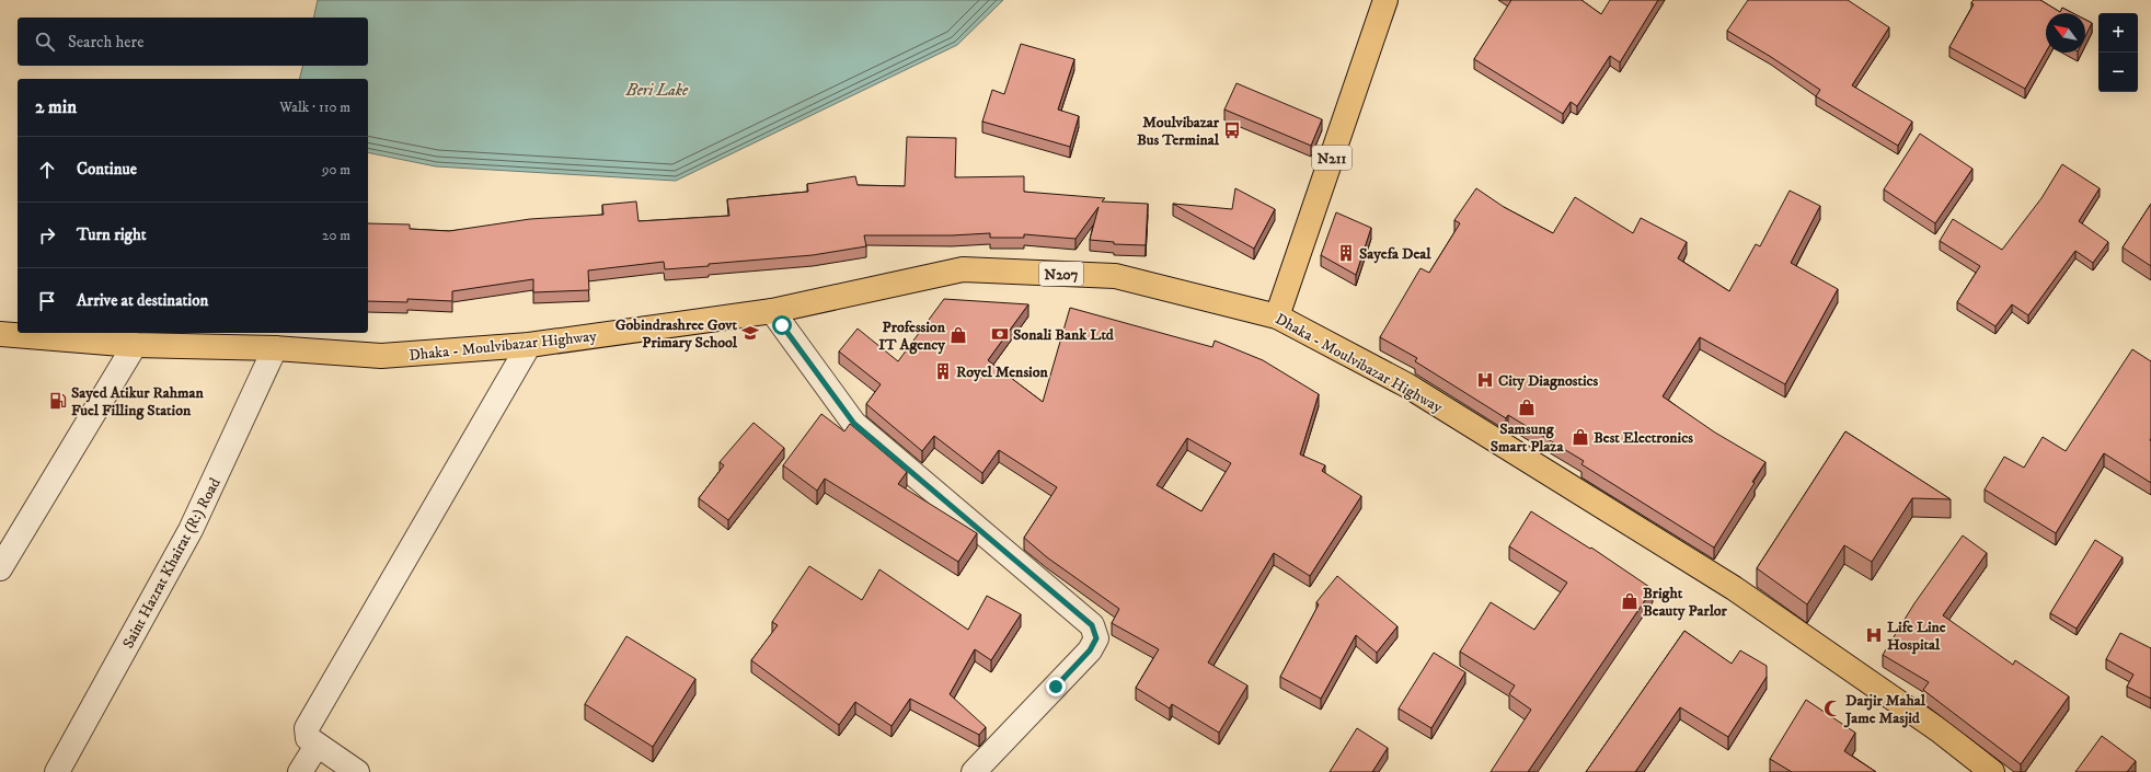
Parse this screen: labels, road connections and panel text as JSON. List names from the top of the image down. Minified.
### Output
{"streets":{"highway":["N211","N207","Dhaka - Moulvibazar Highway"],"street":["Saint Hazrat Khairat (R:) Road"]},"crossings":[["N211","Dhaka - Moulvibazar Highway"],["Dhaka - Moulvibazar Highway","Saint Hazrat Khairat (R:) Road"]],"water":["Beri Lake"],"places":{"bus stop":["Moulvibazar Bus Terminal"],"building":["Sayefa Deal","Royel Mension"],"school or university":["Gobindrashree Govt Primary School"],"bank":["Sonali Bank Ltd"],"shop":["Profession IT Agency","Samsung Smart Plaza","Best Electronics","Bright Beauty Parlor"],"hospital":["City Diagnostics","Life Line Hospital"],"fuel station":["Sayed Atikur Rahman Fuel Filling Station"],"mosque":["Darjir Mahal Jame Masjid"]},"north":"top left","page":{"map_buttons":["+","−"],"search":"Search here","heading":["2 min","Walk · 110 m"],"list":[["Continue","90 m"],["Turn right","20 m"],"Arrive at destination"]}}
